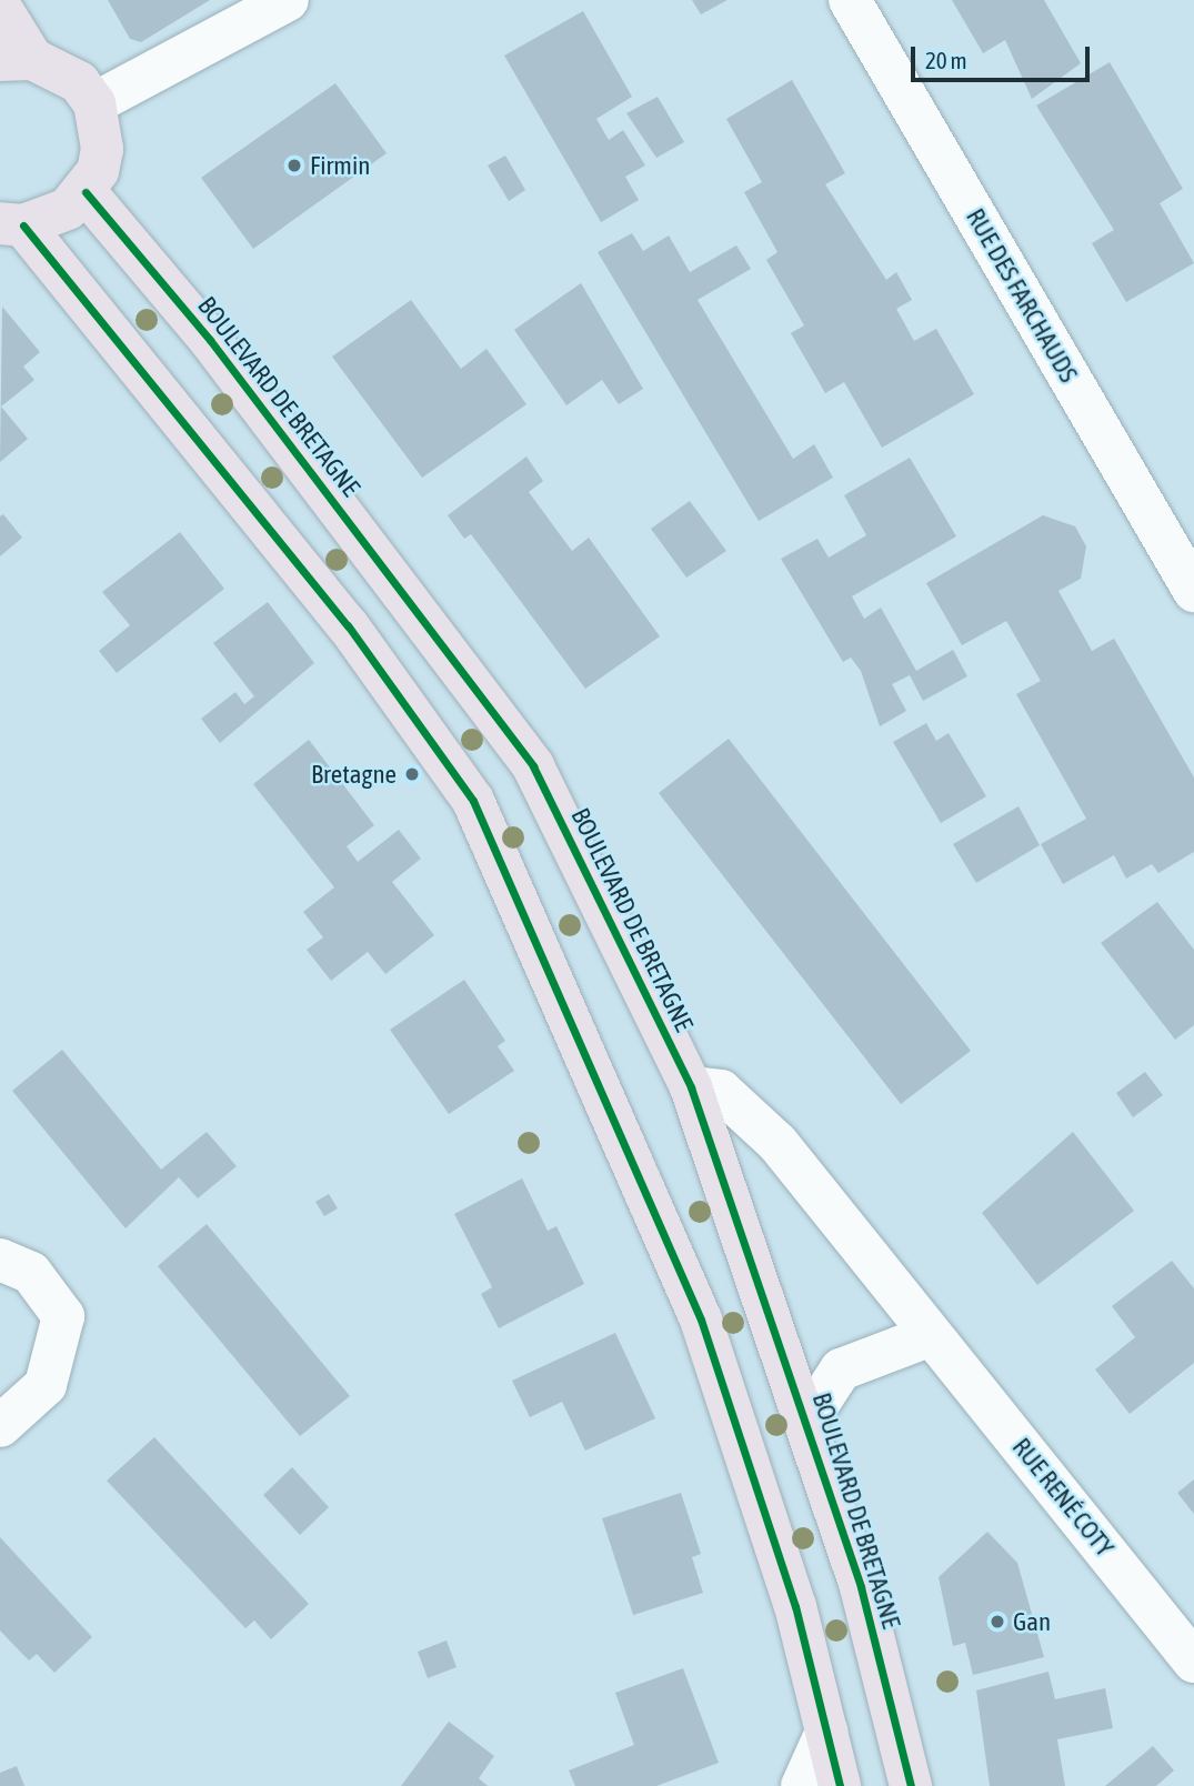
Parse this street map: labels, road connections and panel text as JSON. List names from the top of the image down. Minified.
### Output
{"streets":{"main road":["BOULEVARD DE BRETAGNE"],"street":["RUE DES FARCHAUDS","RUE RENÉ COTY"]},"crossings":[["BOULEVARD DE BRETAGNE","RUE RENÉ COTY"]],"places":["Firmin","Bretagne","Gan"],"scale_bar":"20 m"}
